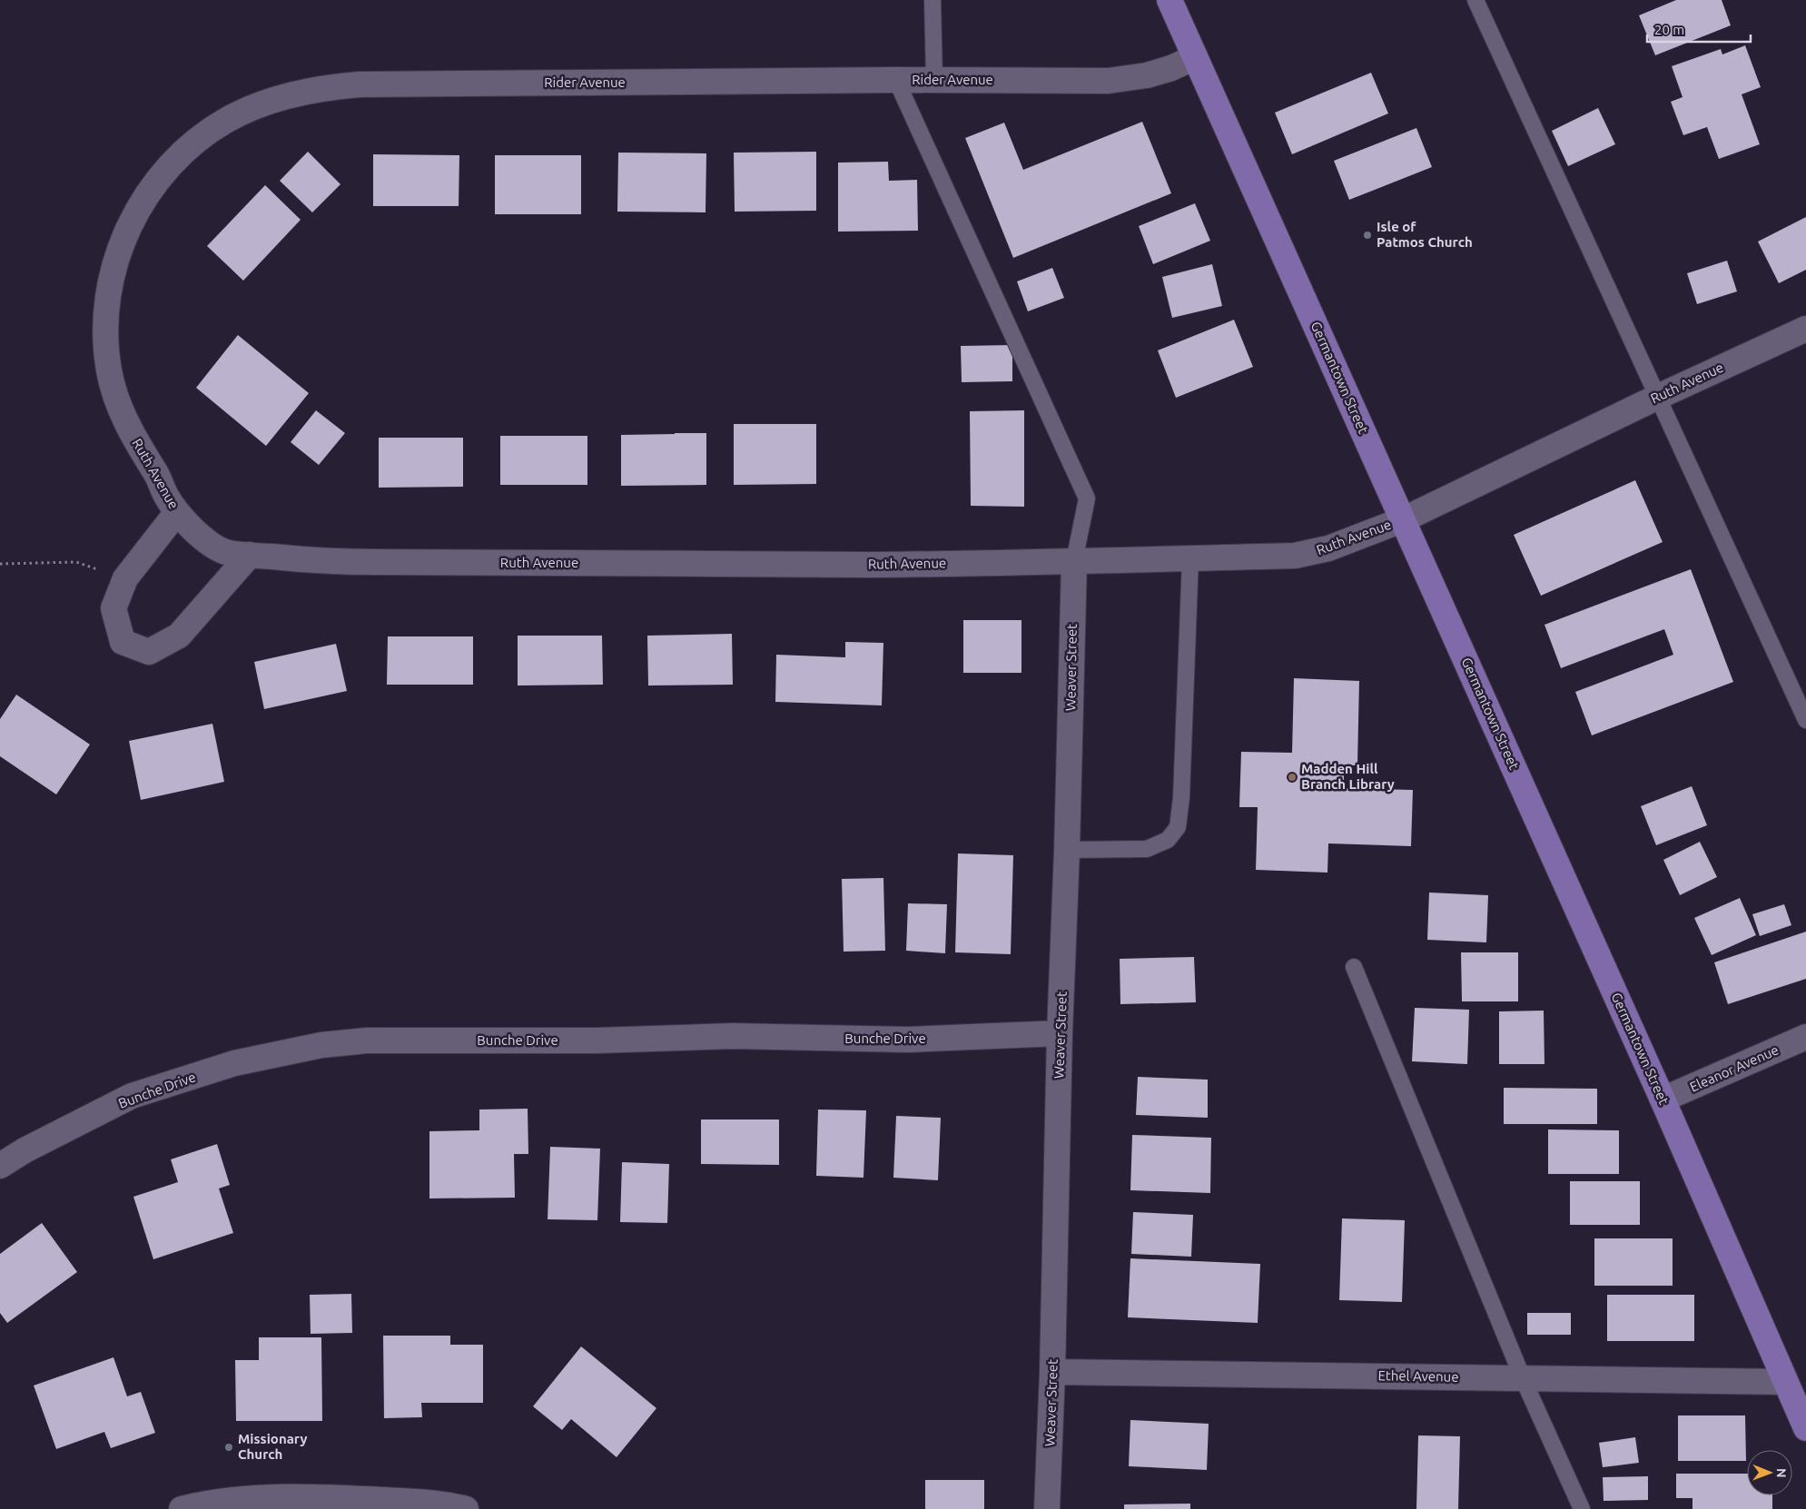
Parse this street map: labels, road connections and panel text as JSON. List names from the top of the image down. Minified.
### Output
{"streets":{"main road":["Germantown Street"],"street":["Rider Avenue","Ruth Avenue","Weaver Street","Bunche Drive","Eleanor Avenue","Ethel Avenue"]},"crossings":[["Rider Avenue","Germantown Street"],["Rider Avenue","Ruth Avenue"],["Germantown Street","Ruth Avenue"],["Germantown Street","Eleanor Avenue"],["Germantown Street","Ethel Avenue"],["Ruth Avenue","Weaver Street"],["Weaver Street","Bunche Drive"],["Weaver Street","Ethel Avenue"]],"places":["Isle of Patmos Church","Madden Hill Branch Library","Missionary Church"],"scale_bar":"20 m","north":"right"}
